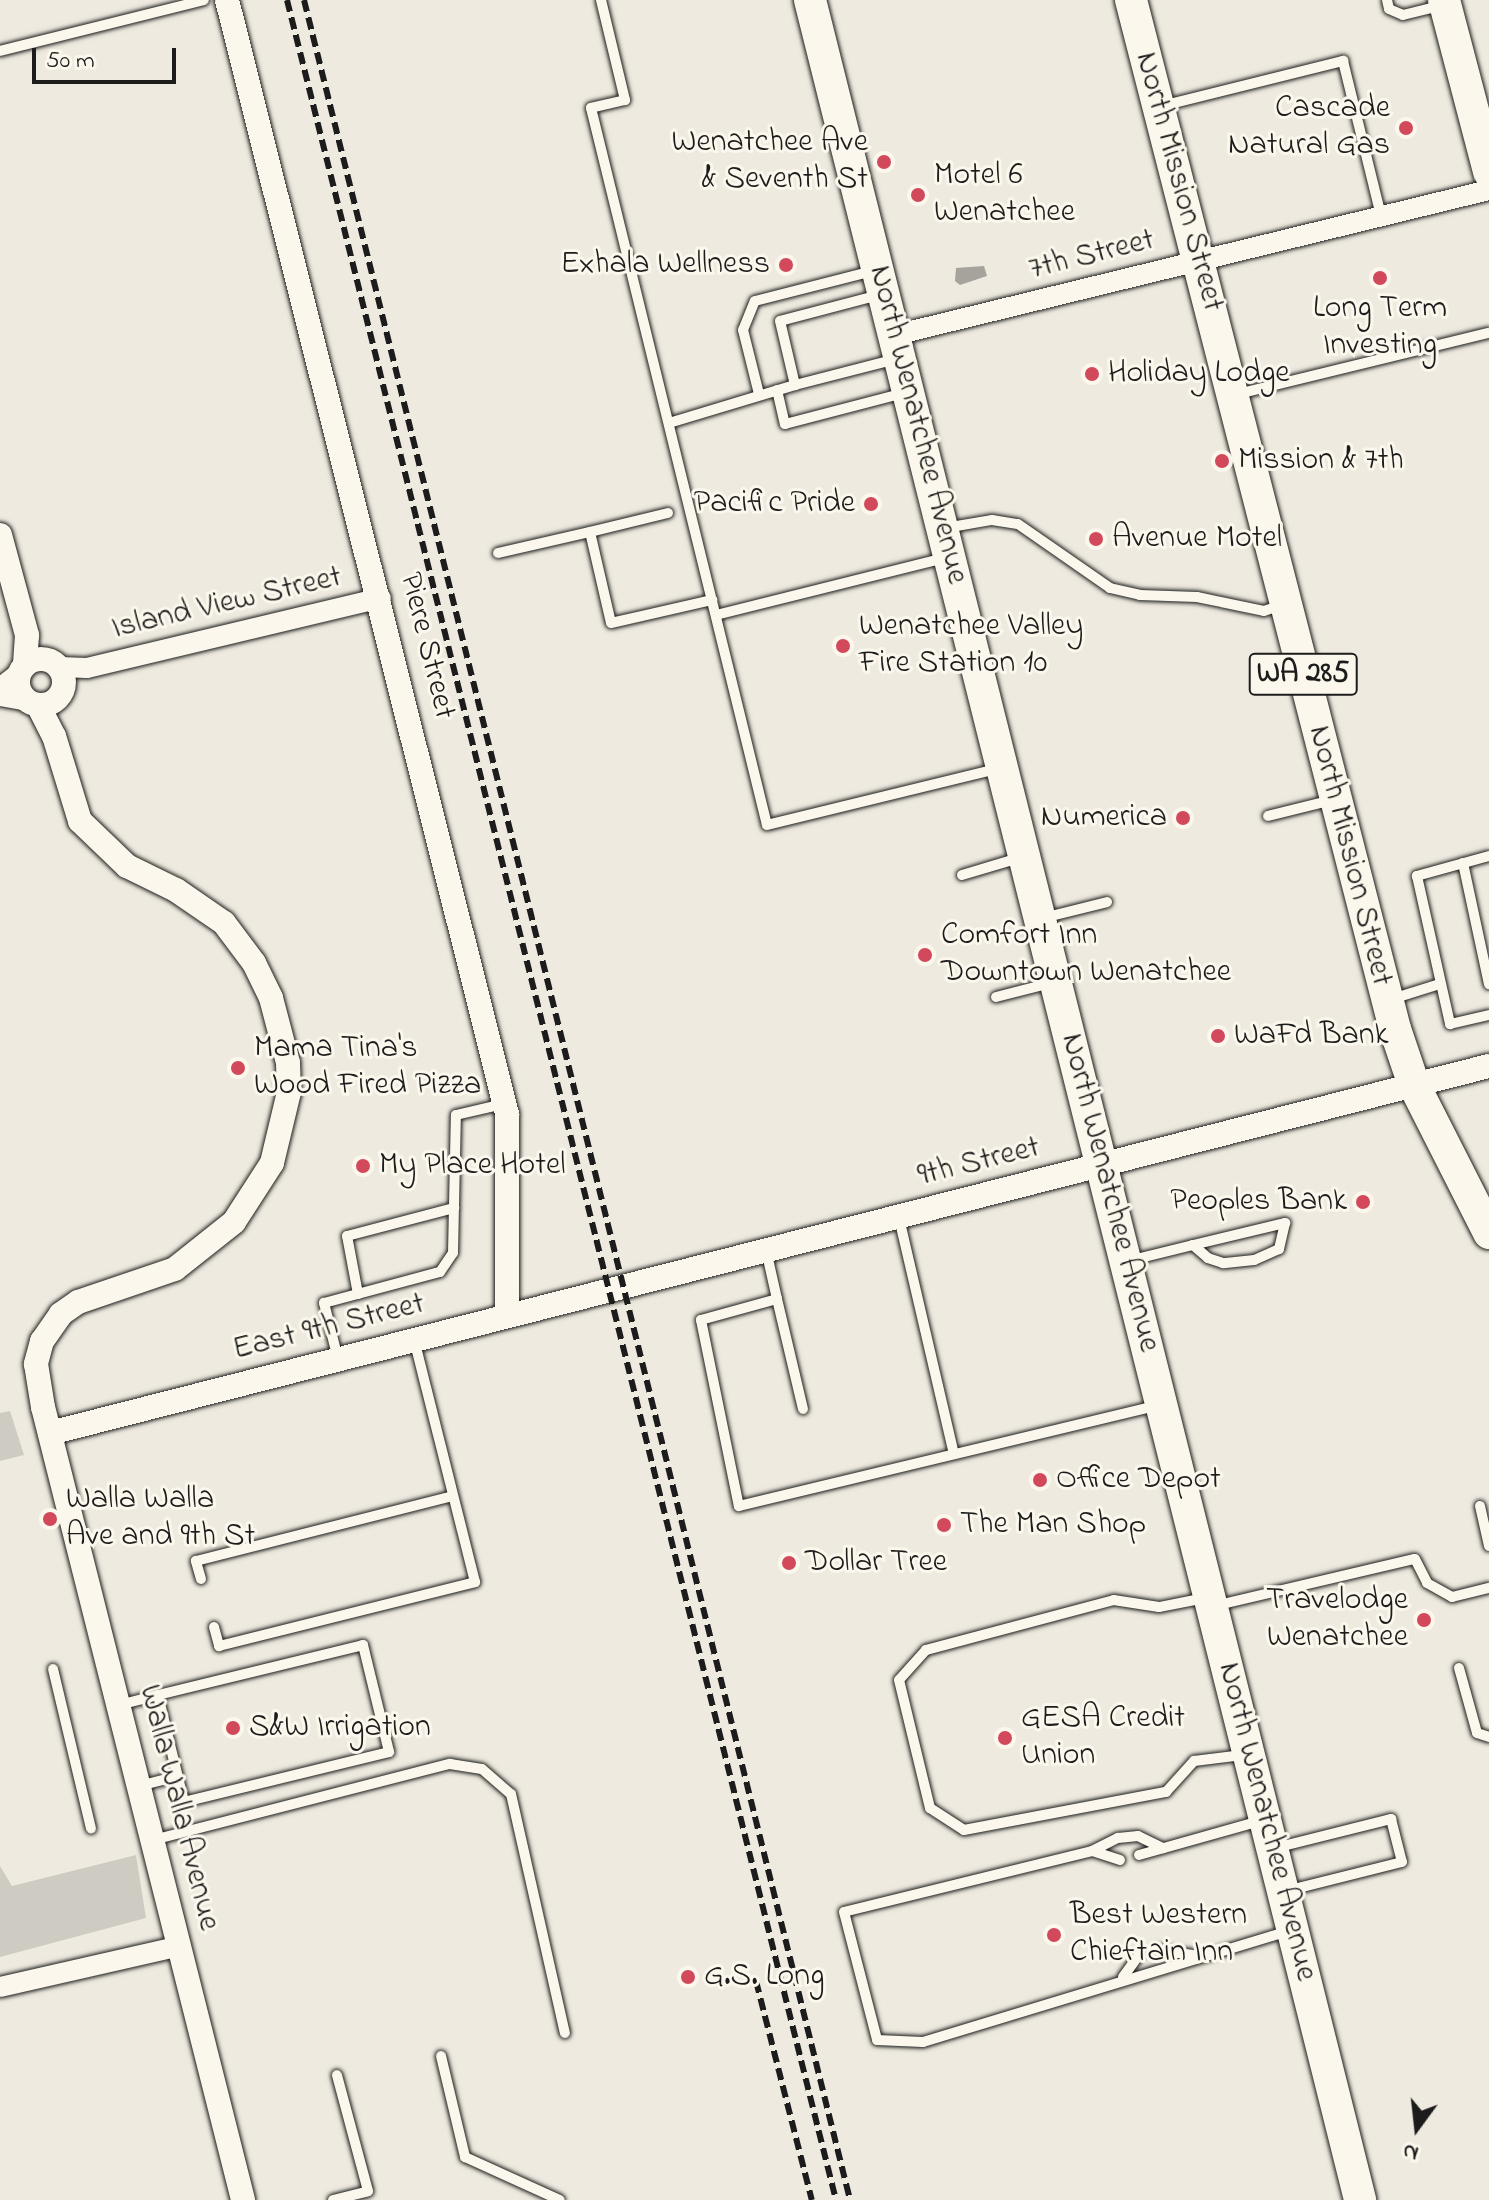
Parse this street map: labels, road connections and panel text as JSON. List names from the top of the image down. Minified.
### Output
{"streets":{"main road":["North Mission Street","North Wenatchee Avenue","WA 285"],"street":["7th Street","Island View Street","Piere Street","9th Street","East 9th Street","Walla Walla Avenue"]},"crossings":[["North Mission Street","7th Street"],["North Mission Street","9th Street"],["7th Street","North Wenatchee Avenue"],["North Wenatchee Avenue","9th Street"],["Island View Street","Piere Street"],["Island View Street","Walla Walla Avenue"],["Piere Street","East 9th Street"],["9th Street","East 9th Street"],["East 9th Street","Walla Walla Avenue"]],"places":["Cascade Natural Gas","Wenatchee Ave & Seventh St","Motel 6 Wenatchee","Exhala Wellness","Long Term Investing","Holiday Lodge","Mission & 7th","Pacific Pride","Avenue Motel","Wenatchee Valley Fire Station 10","Numerica","Comfort Inn Downtown Wenatchee","WaFd Bank","Mama Tina's Wood Fired Pizza","My Place Hotel","Peoples Bank","Office Depot","Walla Walla Ave and 9th St","The Man Shop","Dollar Tree","Travelodge Wenatchee","S&W Irrigation","GESA Credit Union","Best Western Chieftain Inn","G.S. Long"],"scale_bar":"50 m","north":"bottom"}
